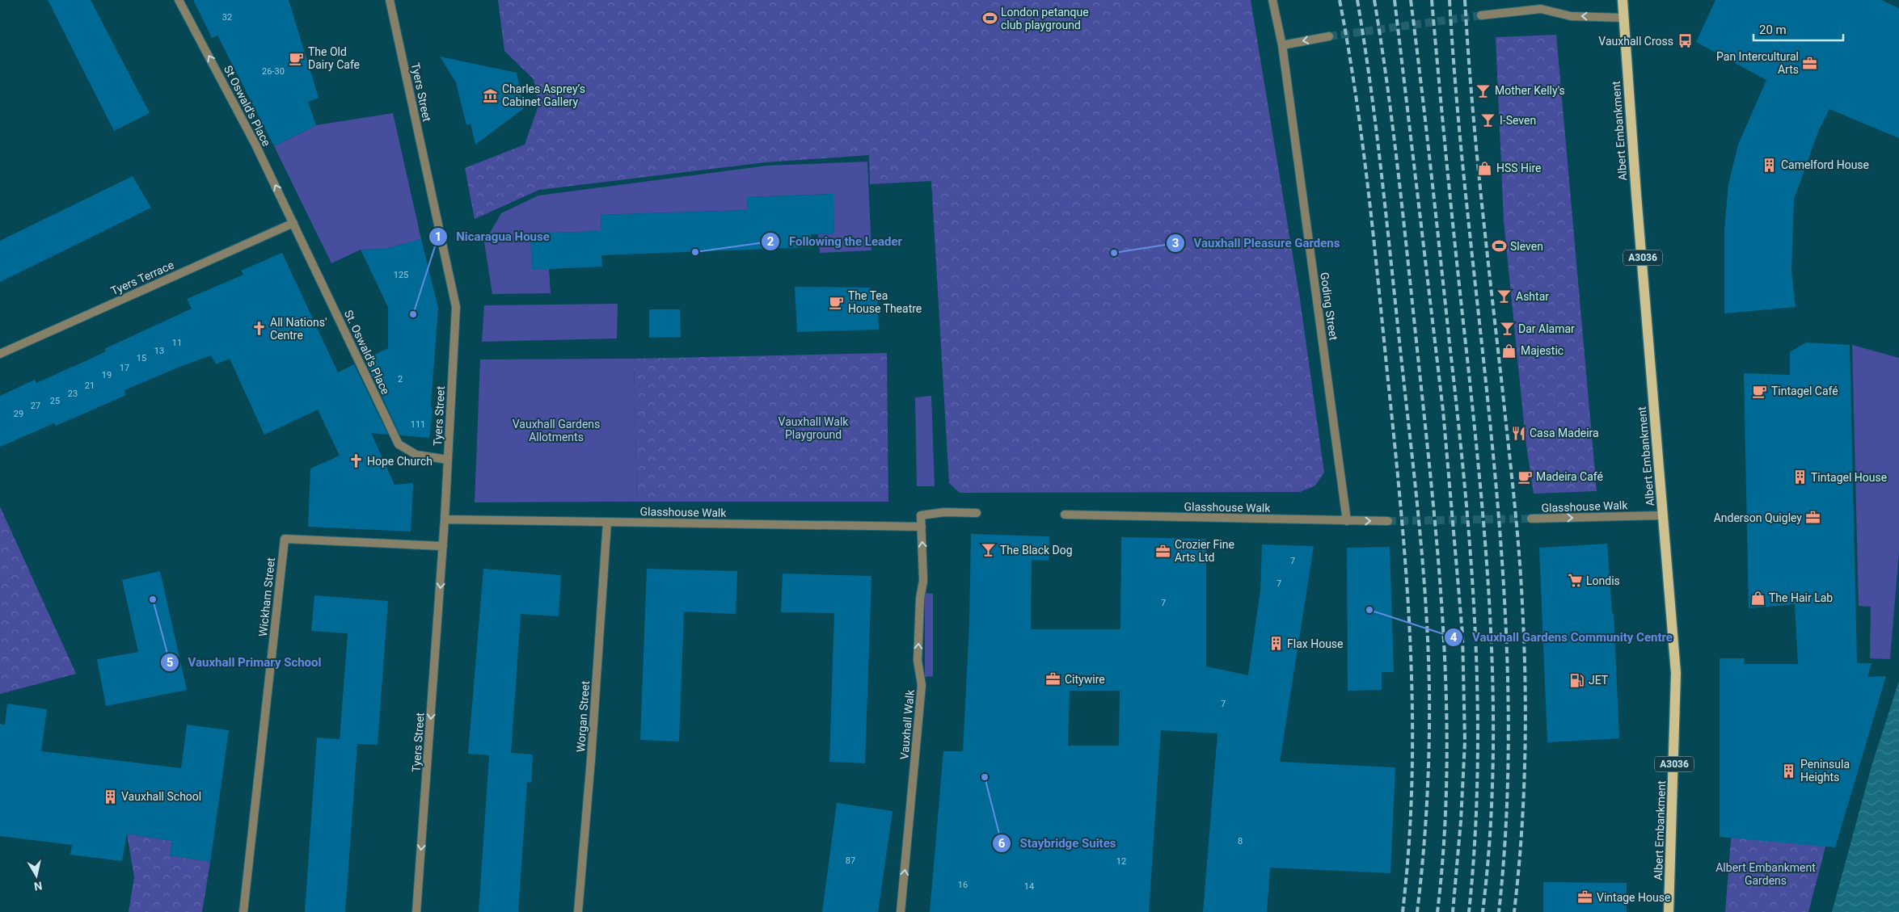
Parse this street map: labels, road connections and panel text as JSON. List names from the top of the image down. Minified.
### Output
{"streets":{"main road":["Albert Embankment","A3036"],"street":["Tyers Street","St Oswald's Place","Tyers Terrace","Goding Street","St. Oswald's Place","Glasshouse Walk","Wickham Street","Worgan Street","Vauxhall Walk"]},"crossings":[["Tyers Street","St. Oswald's Place"],["Tyers Street","Glasshouse Walk"],["Tyers Street","Wickham Street"],["St Oswald's Place","Tyers Terrace"],["St Oswald's Place","St. Oswald's Place"],["Albert Embankment","Glasshouse Walk"],["Tyers Terrace","St. Oswald's Place"],["Goding Street","Glasshouse Walk"],["Glasshouse Walk","Worgan Street"],["Glasshouse Walk","Vauxhall Walk"]],"one_way":["Tyers Street","St Oswald's Place","Vauxhall Walk"],"parks":["Vauxhall Walk Playground","Vauxhall Gardens Allotments","Albert Embankment Gardens"],"places":{"sports":["London petanque club playground","Sleven"],"bus stop":["Vauxhall Cross"],"cafe":["The Old Dairy Cafe","The Tea House Theatre","Tintagel Café","Madeira Café"],"office":["Pan Intercultural Arts","Anderson Quigley","Crozier Fine Arts Ltd","Citywire","Vintage House"],"bar":["Mother Kelly's","I-Seven","Ashtar","Dar Alamar","The Black Dog"],"museum":["Charles Asprey’s Cabinet Gallery"],"building":["Camelford House","Tintagel House","Flax House","Peninsula Heights","Vauxhall School"],"shop":["HSS Hire","Majestic","The Hair Lab"],"other":["Following the Leader","Vauxhall Pleasure Gardens","Nicaragua House","Vauxhall Primary School","Vauxhall Gardens Community Centre","Staybridge Suites"],"church":["All Nations' Centre","Hope Church"],"restaurant":["Casa Madeira"],"supermarket":["Londis"],"fuel station":["JET"]},"house_numbers":["32","26-30","125","11","13","15","17","19","2","21","23","25","27","29","111","7","7","7","7","8","87","12","16","14"],"scale_bar":"20 m","north":"bottom"}
